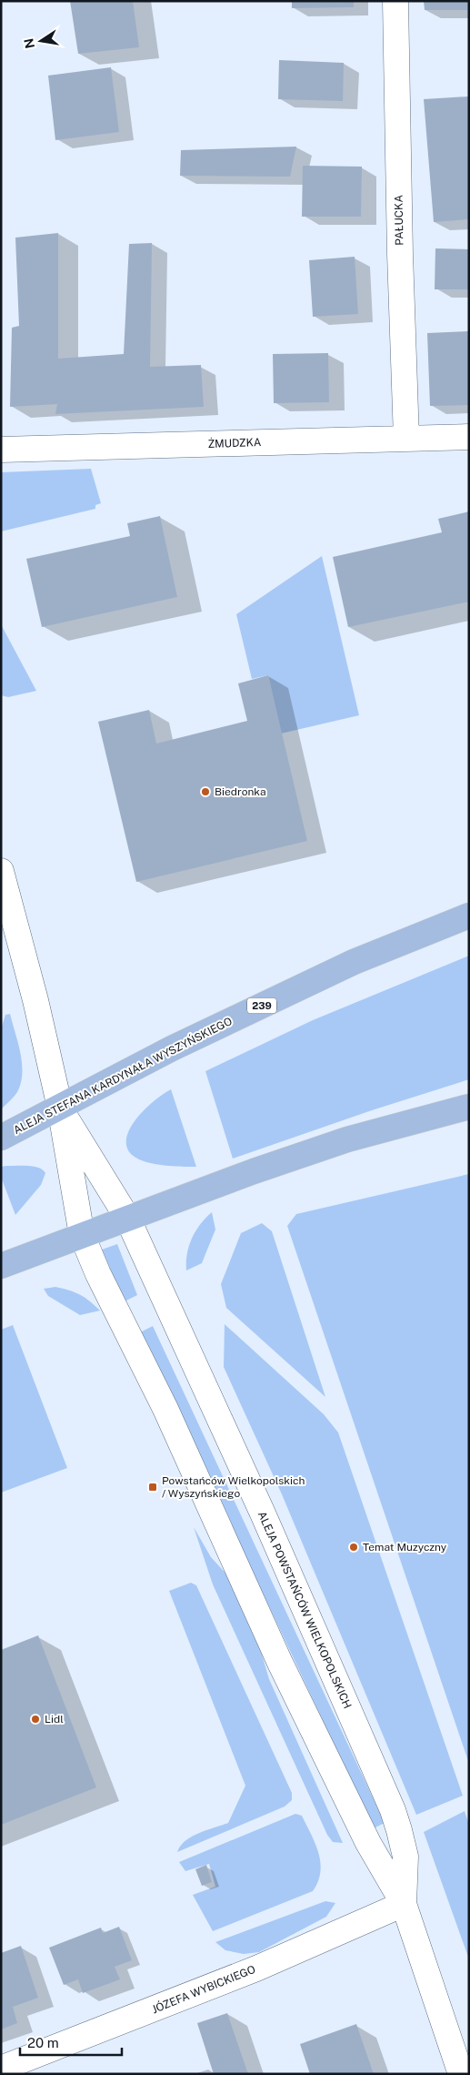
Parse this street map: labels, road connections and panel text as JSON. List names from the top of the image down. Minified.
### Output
{"streets":{"main road":["239","ALEJA STEFANA KARDYNAŁA WYSZYŃSKIEGO"],"street":["PAŁUCKA","ŻMUDZKA","ALEJA POWSTAŃCÓW WIELKOPOLSKICH","JÓZEFA WYBICKIEGO"]},"crossings":[["PAŁUCKA","ŻMUDZKA"],["ALEJA STEFANA KARDYNAŁA WYSZYŃSKIEGO","ALEJA POWSTAŃCÓW WIELKOPOLSKICH"],["ALEJA POWSTAŃCÓW WIELKOPOLSKICH","JÓZEFA WYBICKIEGO"]],"places":{"other":["Biedronka","Temat Muzyczny","Lidl"],"transit":["Powstańców Wielkopolskich / Wyszyńskiego"]},"scale_bar":"20 m","north":"left"}
